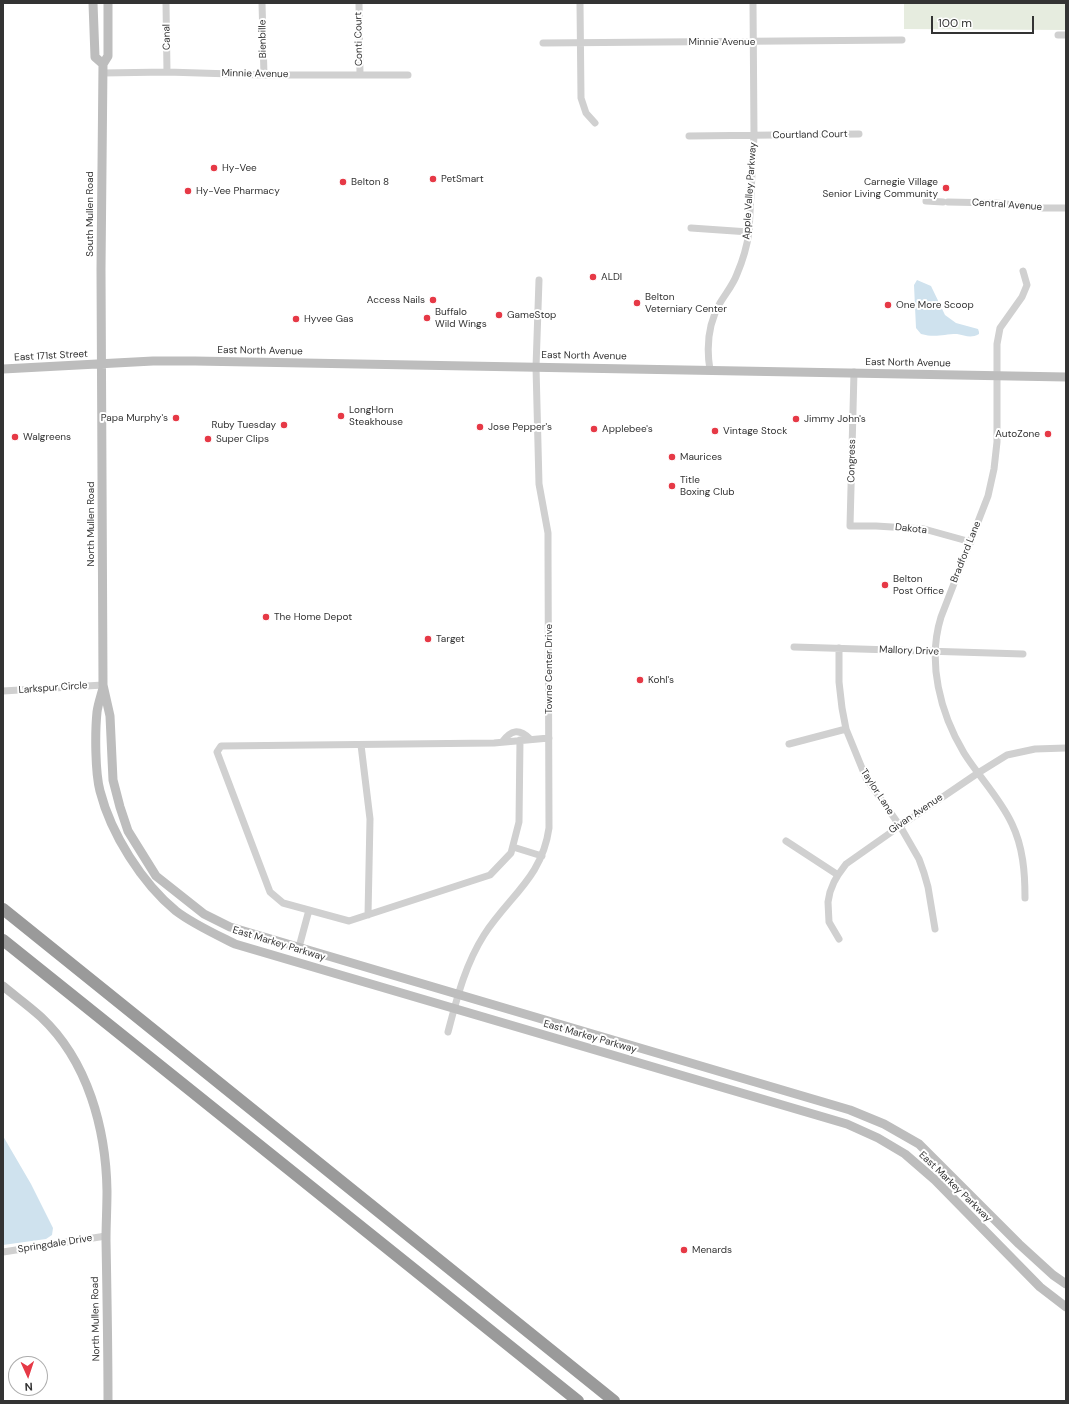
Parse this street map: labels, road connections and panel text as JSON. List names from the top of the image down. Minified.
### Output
{"streets":{"street":["Canal","Bienbille","Conti Court","Minnie Avenue","Courtland Court","Apple Valley Parkway","Central Avenue","South Mullen Road","East North Avenue","East 171st Street","Congress","North Mullen Road","Dakota","Bradford Lane","Mallory Drive","Towne Center Drive","Larkspur Circle","Taylor Lane","Givan Avenue","East Markey Parkway","Springdale Drive"]},"crossings":[["Canal","Minnie Avenue"],["Bienbille","Minnie Avenue"],["Conti Court","Minnie Avenue"],["Minnie Avenue","Apple Valley Parkway"],["Minnie Avenue","South Mullen Road"],["Courtland Court","Apple Valley Parkway"],["Apple Valley Parkway","East North Avenue"],["South Mullen Road","East North Avenue"],["South Mullen Road","East 171st Street"],["South Mullen Road","North Mullen Road"],["East North Avenue","East 171st Street"],["East North Avenue","Congress"],["East North Avenue","North Mullen Road"],["East North Avenue","Bradford Lane"],["East North Avenue","Towne Center Drive"],["East 171st Street","North Mullen Road"],["Congress","Dakota"],["North Mullen Road","Larkspur Circle"],["North Mullen Road","East Markey Parkway"],["North Mullen Road","Springdale Drive"],["Dakota","Bradford Lane"],["Bradford Lane","Mallory Drive"],["Bradford Lane","Givan Avenue"],["Mallory Drive","Taylor Lane"],["Towne Center Drive","East Markey Parkway"],["Larkspur Circle","East Markey Parkway"],["Taylor Lane","Givan Avenue"]],"places":["Hy-Vee","PetSmart","Belton 8","Carnegie Village Senior Living Community","Hy-Vee Pharmacy","ALDI","Access Nails","Belton Veterniary Center","One More Scoop","GameStop","Buffalo Wild Wings","Hyvee Gas","LongHorn Steakhouse","Papa Murphy's","Jimmy John's","Ruby Tuesday","Jose Pepper's","Applebee's","Vintage Stock","AutoZone","Walgreens","Super Clips","Maurices","Title Boxing Club","Belton Post Office","The Home Depot","Target","Kohl's","Menards"],"scale_bar":"100 m","north":"bottom"}
